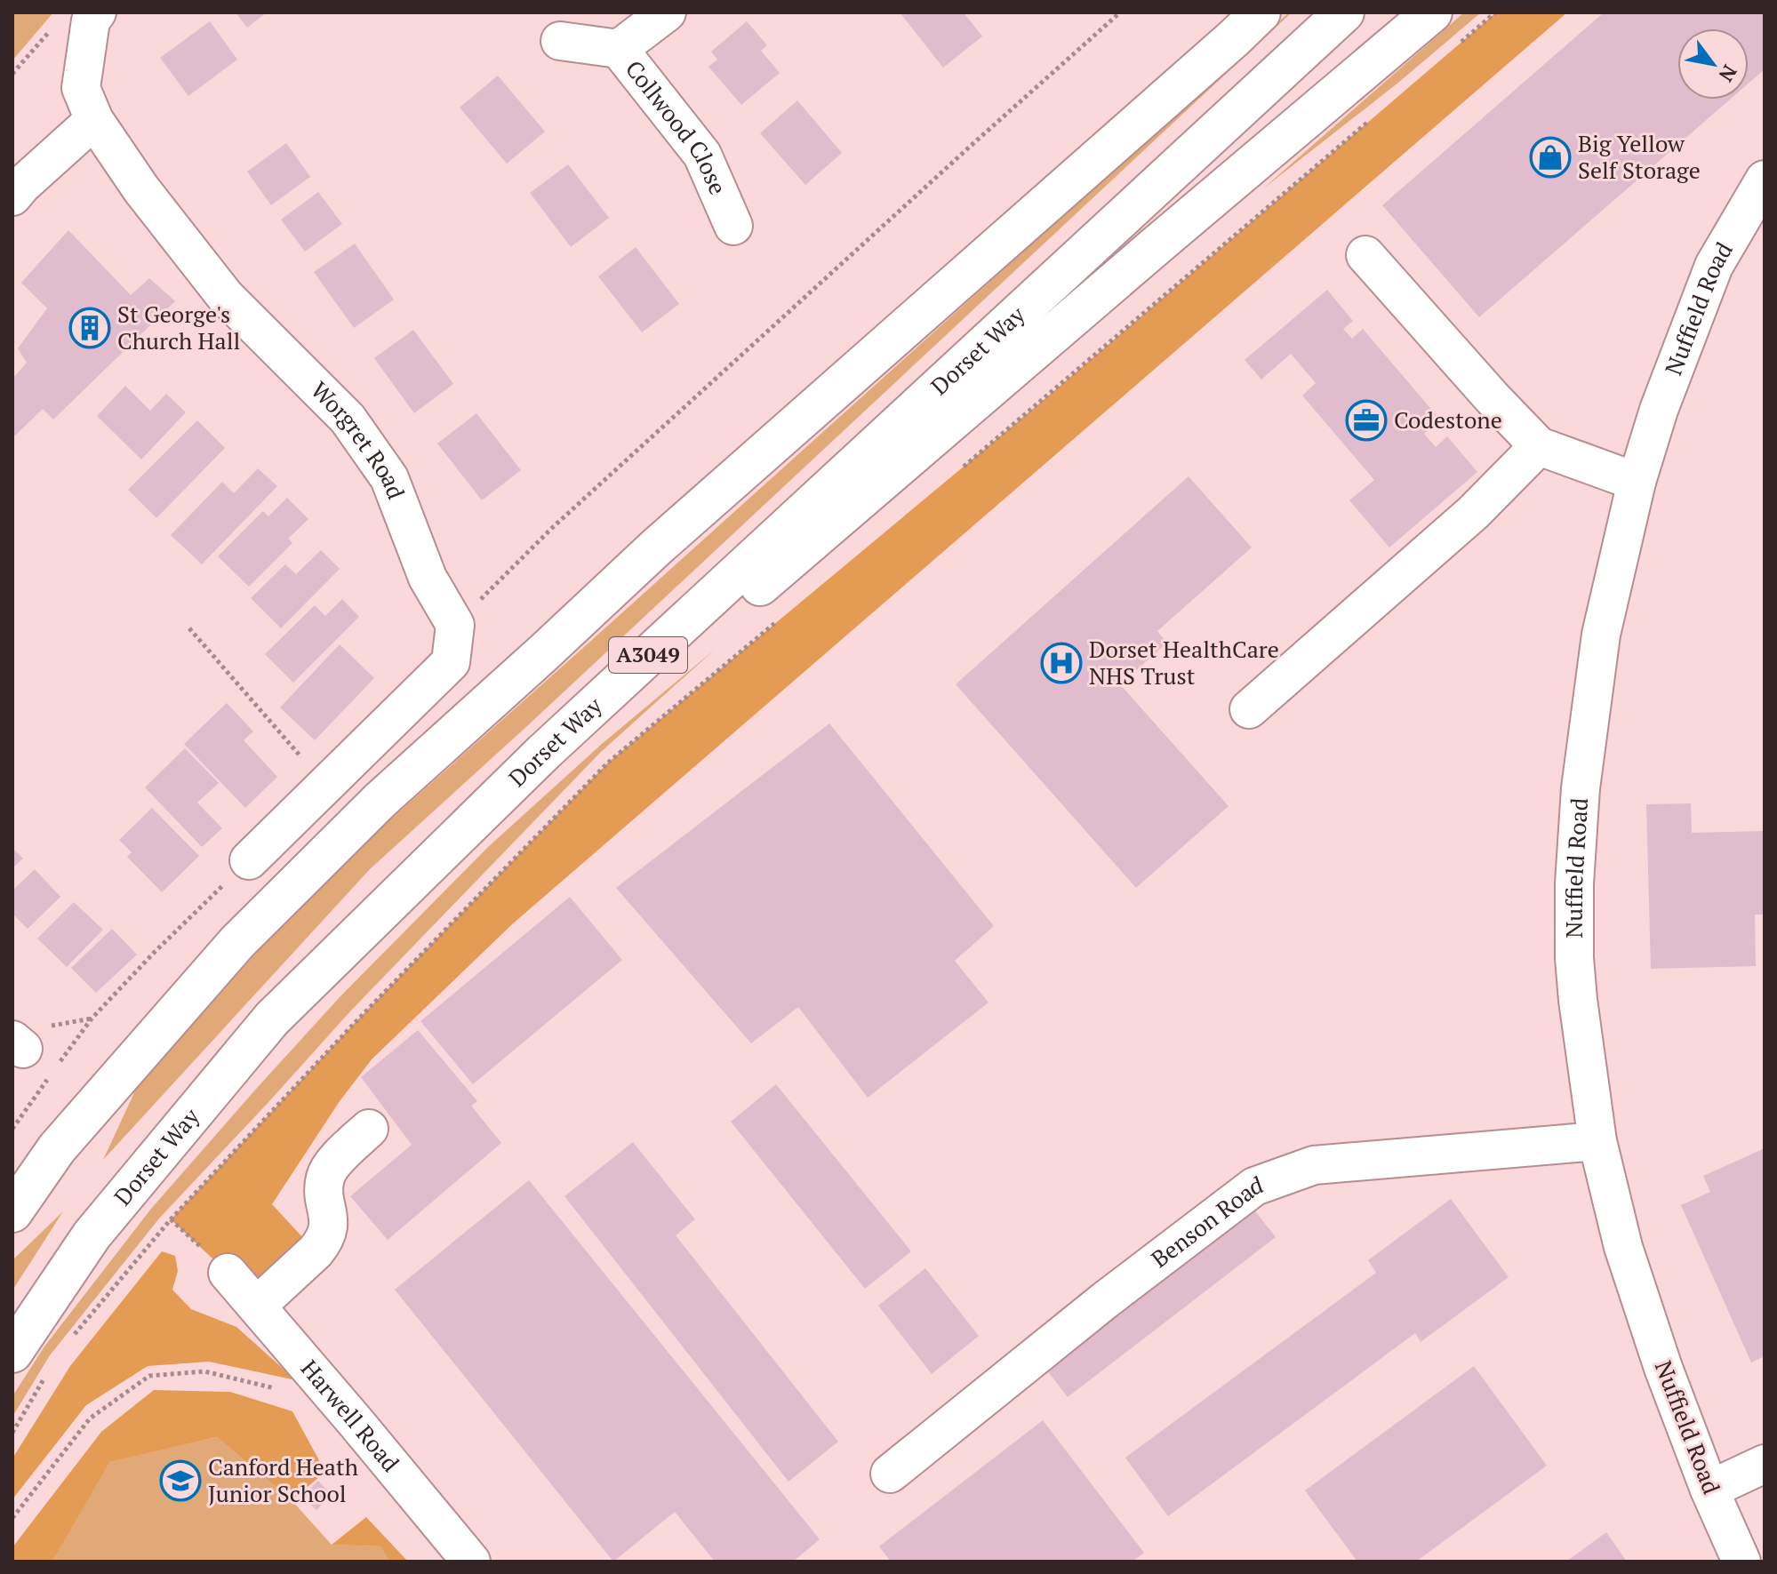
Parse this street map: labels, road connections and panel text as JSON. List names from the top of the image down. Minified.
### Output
{"streets":{"highway":["Dorset Way","A3049"],"street":["Collwood Close","Nuffield Road","Worgret Road","Benson Road","Harwell Road"]},"crossings":[["Nuffield Road","Benson Road"],["Dorset Way","A3049"]],"places":{"shop":["Big Yellow Self Storage"],"building":["St George's Church Hall"],"office":["Codestone"],"hospital":["Dorset HealthCare NHS Trust"],"school or university":["Canford Heath Junior School"]},"north":"bottom right"}
